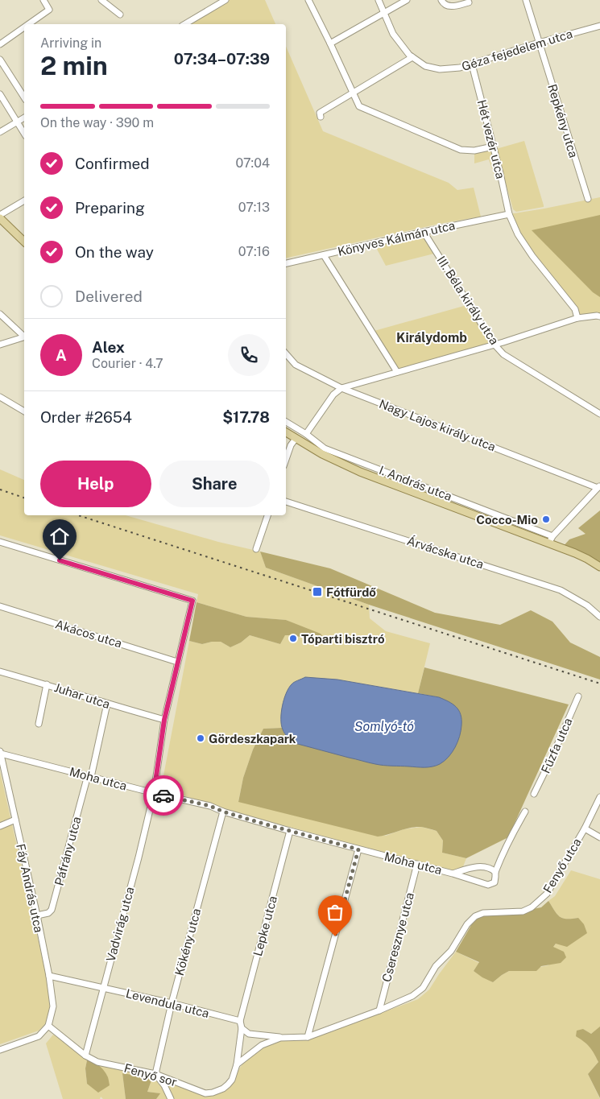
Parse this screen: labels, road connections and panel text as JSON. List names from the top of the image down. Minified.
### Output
{"streets":{"main road":["I. András utca"],"street":["Géza fejedelem utca","Repkény utca","Hét vezér utca","Könyves Kálmán utca","III. Béla király utca","Nagy Lajos király utca","Árvácska utca","Akácos utca","Juhar utca","Fűzfa utca","Moha utca","Páfrány utca","Fenyő utca","Fáy András utca","Vadvirág utca","Lepke utca","Cseresznye utca","Kökény utca","Levendula utca","Fenyő sor"]},"crossings":[["Géza fejedelem utca","Repkény utca"],["Géza fejedelem utca","Hét vezér utca"],["Hét vezér utca","Könyves Kálmán utca"],["Könyves Kálmán utca","III. Béla király utca"],["Akácos utca","Vadvirág utca"],["Juhar utca","Vadvirág utca"],["Moha utca","Páfrány utca"],["Moha utca","Fáy András utca"],["Moha utca","Vadvirág utca"],["Moha utca","Lepke utca"],["Moha utca","Cseresznye utca"],["Moha utca","Kökény utca"],["Páfrány utca","Fáy András utca"],["Fenyő utca","Cseresznye utca"],["Fáy András utca","Levendula utca"],["Fáy András utca","Fenyő sor"],["Vadvirág utca","Levendula utca"],["Vadvirág utca","Fenyő sor"],["Lepke utca","Levendula utca"],["Kökény utca","Levendula utca"],["Kökény utca","Fenyő sor"]],"districts":["Királydomb"],"water":["Somlyó-tó"],"places":{"other":["Cocco-Mio","Tóparti bisztró","Gördeszkapark"],"transit":["Fótfürdő"]},"page":{"heading":["2 min","Arriving in","07:34–07:39"],"panel":["Alex","Courier · 4.7","Order #2654","$17.78"],"bar":"On the way · 390 m","list":[["Confirmed","07:04"],["Preparing","07:13"],["On the way","07:16"],"Delivered"],"round":"A","buttons":["Help","Share"]}}
